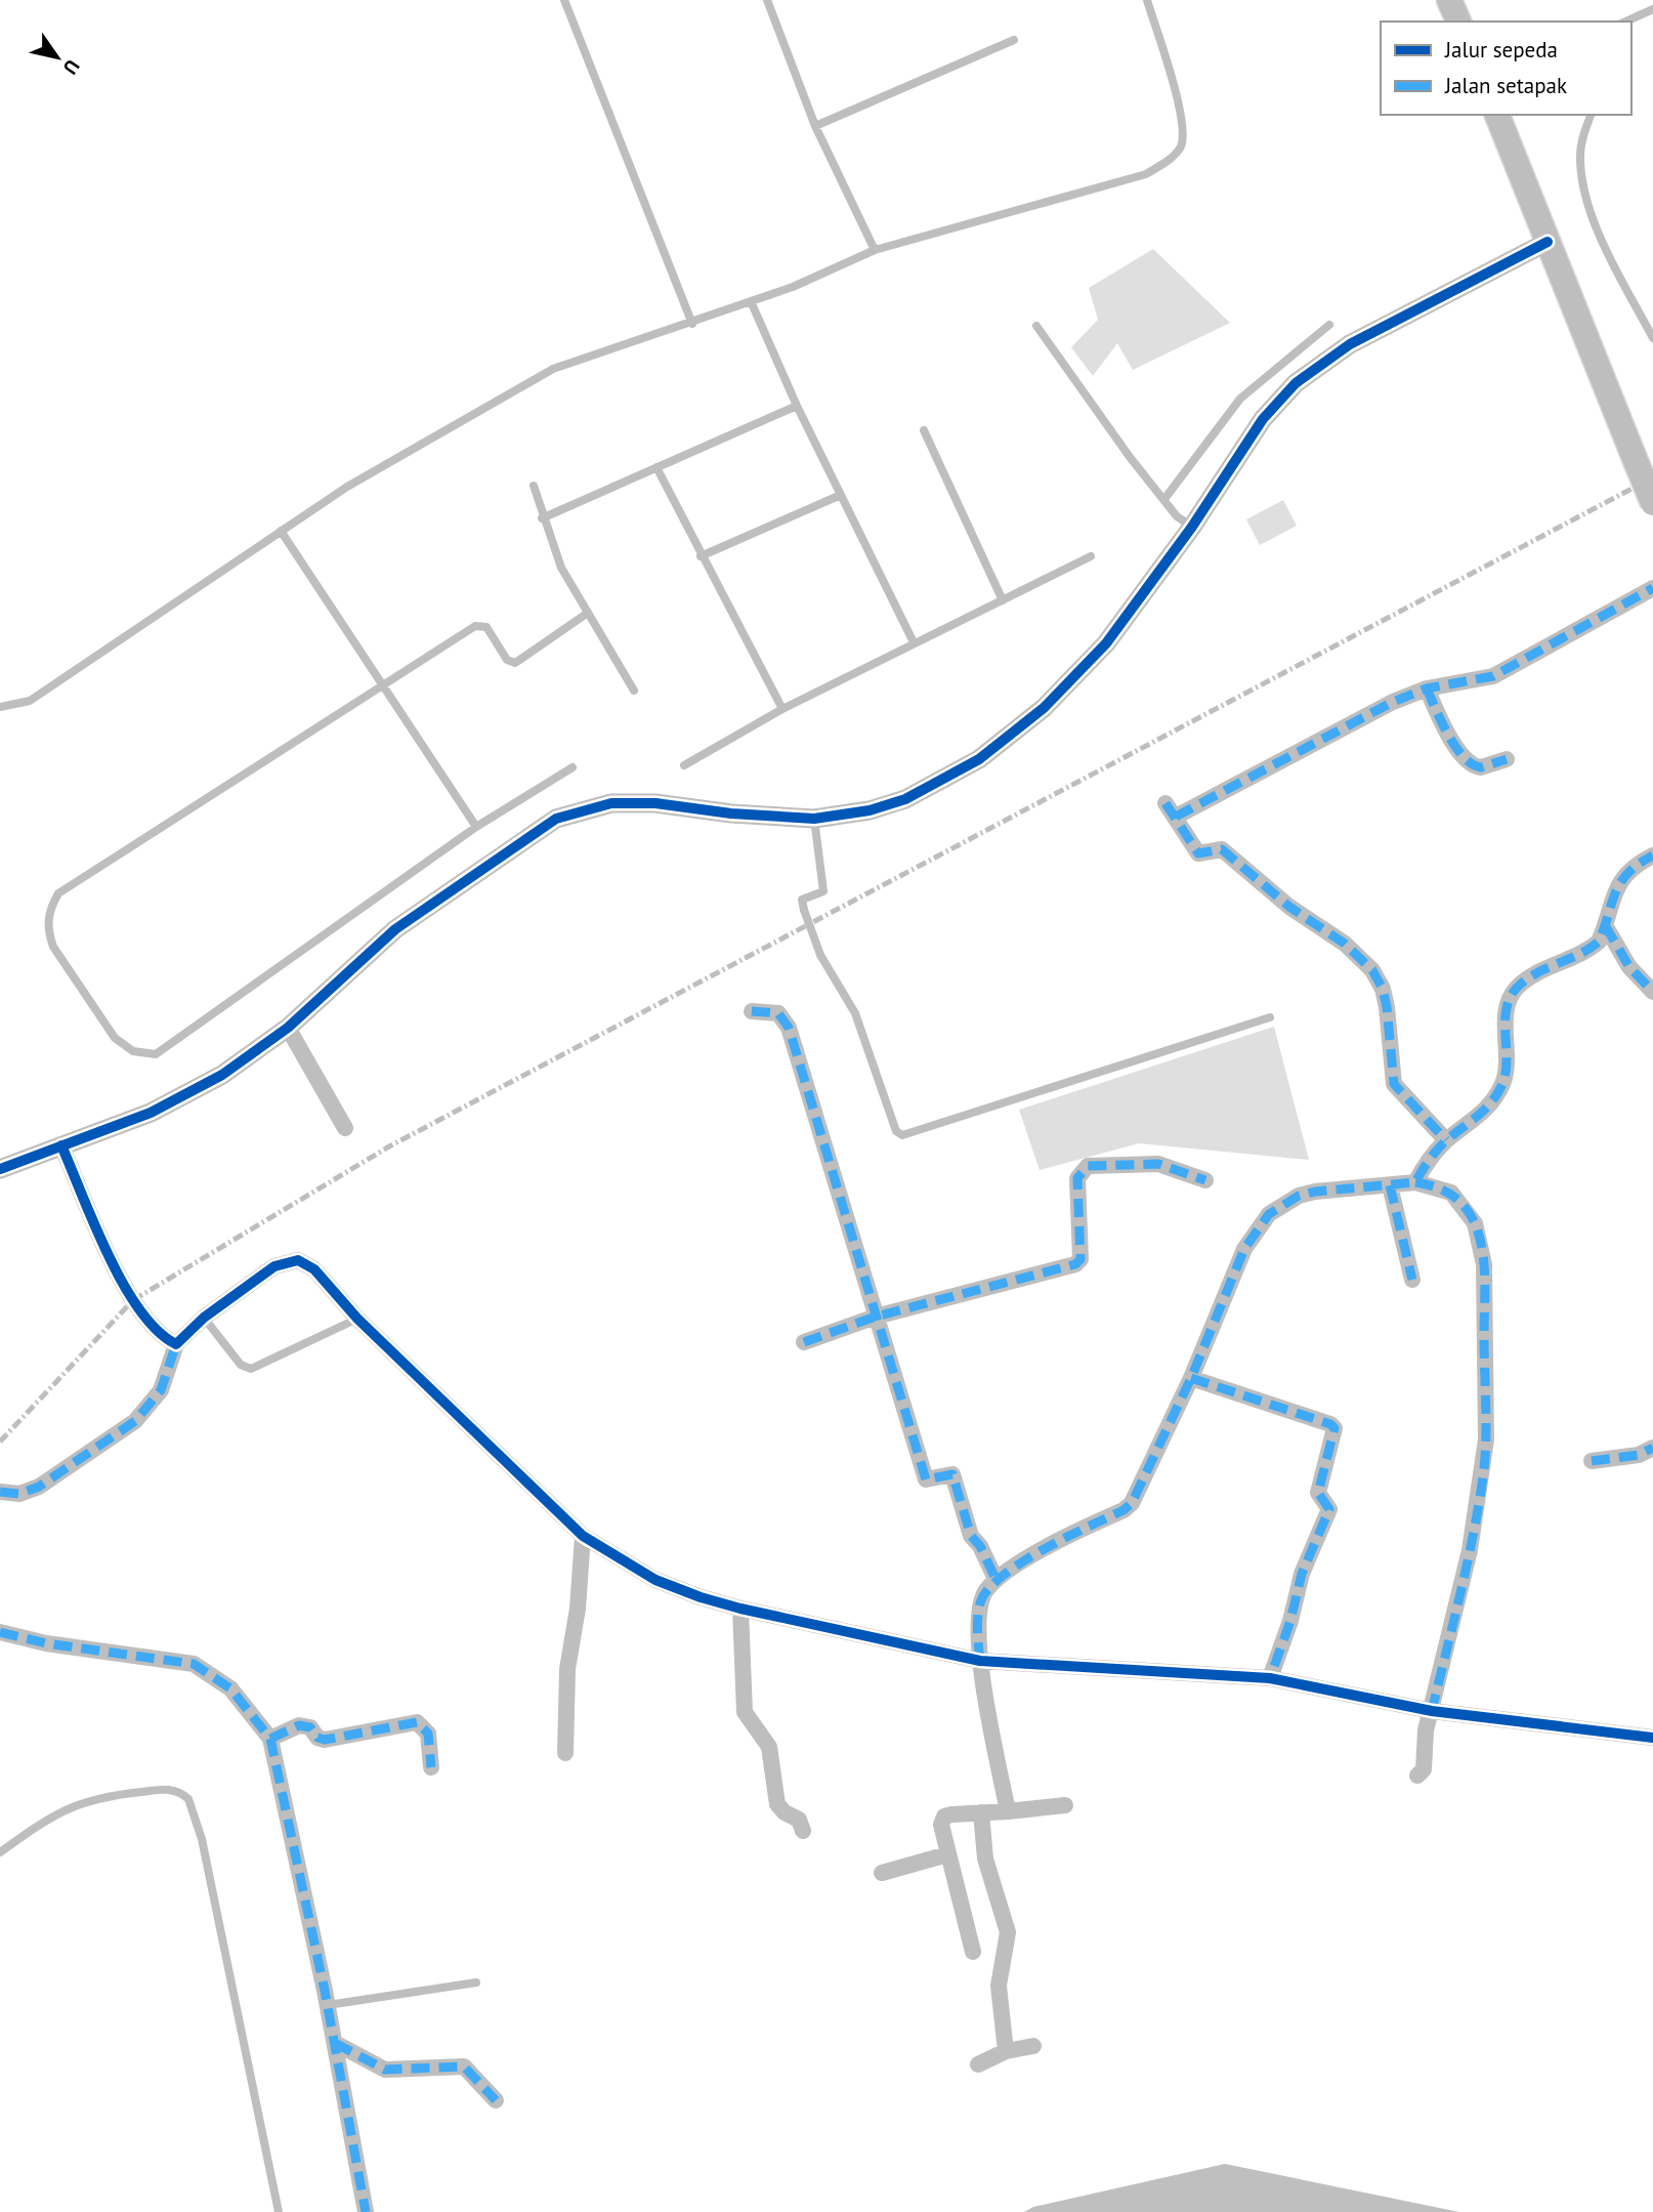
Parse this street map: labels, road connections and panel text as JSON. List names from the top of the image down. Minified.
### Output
{"legend":["Jalur sepeda","Jalan setapak"],"north":"bottom right"}
